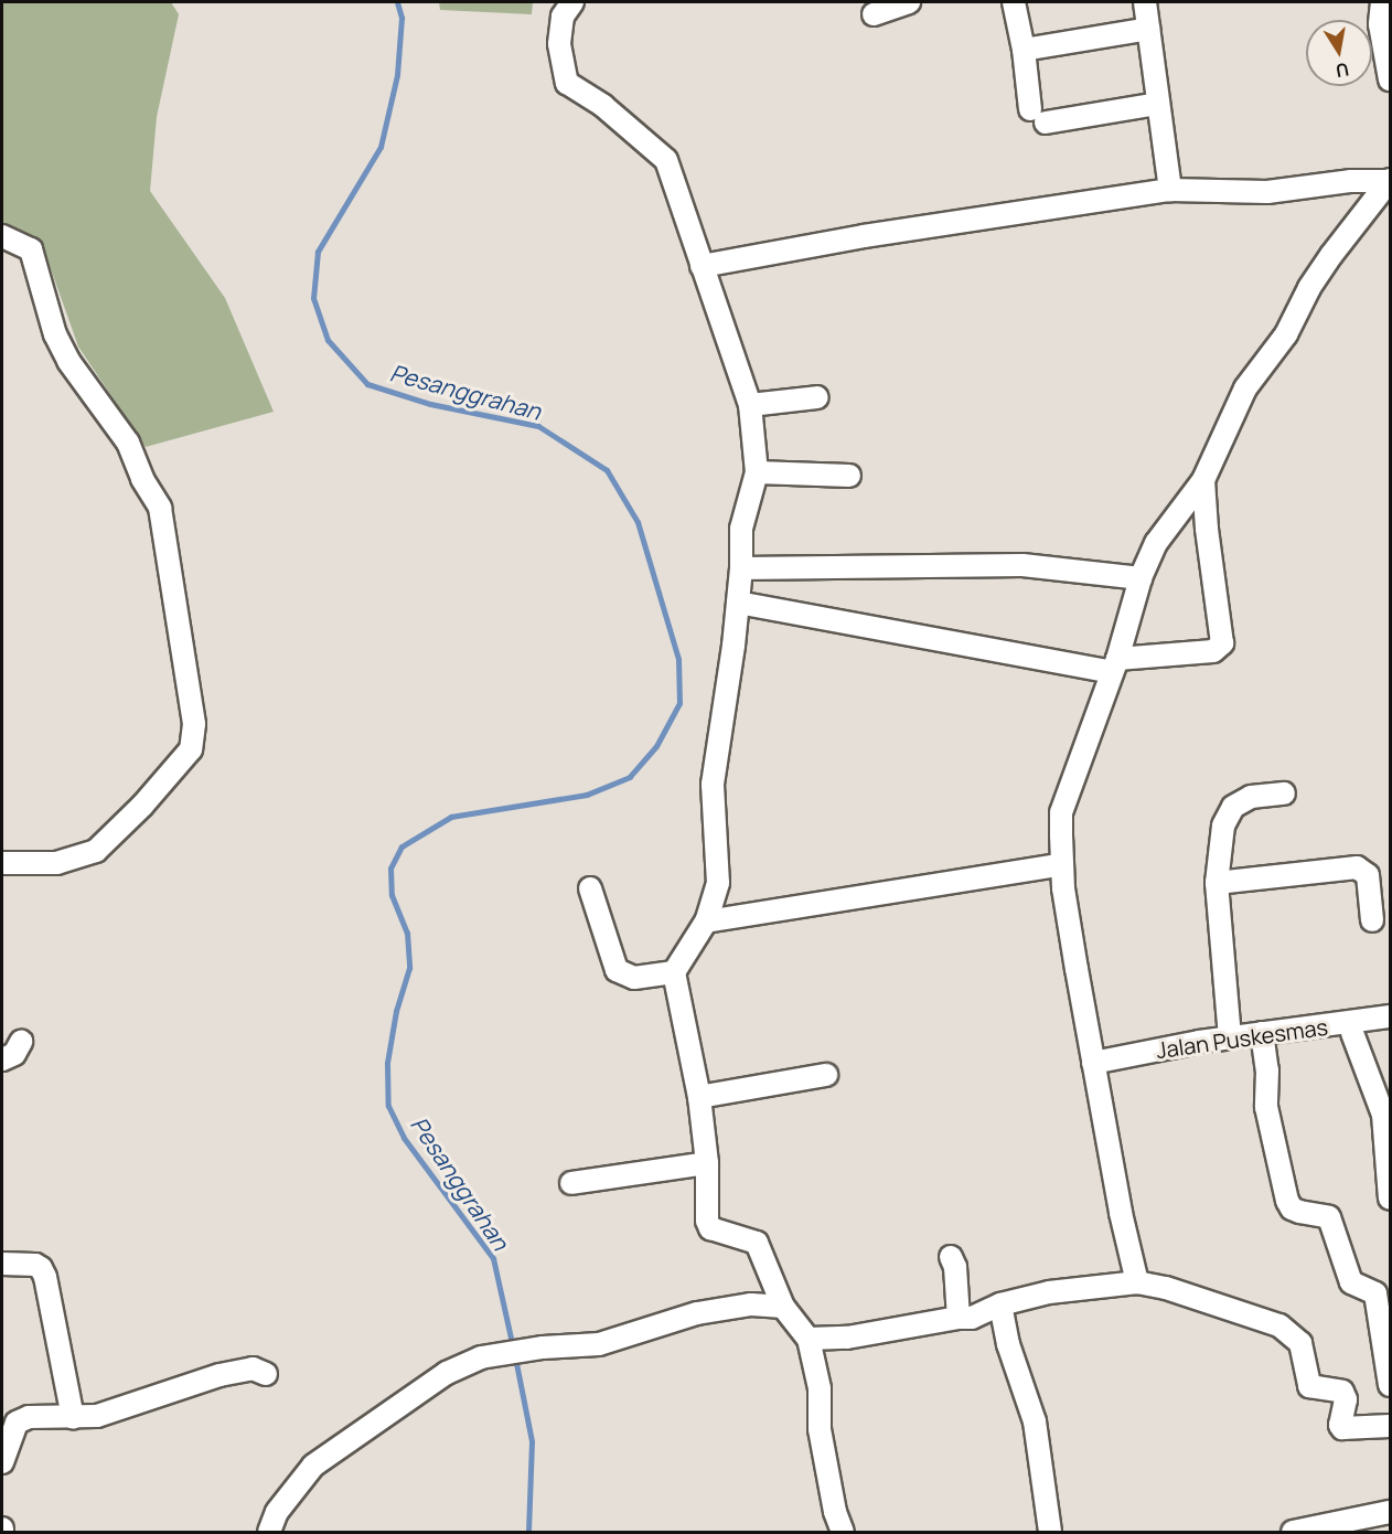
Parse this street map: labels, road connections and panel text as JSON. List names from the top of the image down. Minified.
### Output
{"streets":{"street":["Jalan Puskesmas"]},"water":["Pesanggrahan"],"north":"bottom"}
